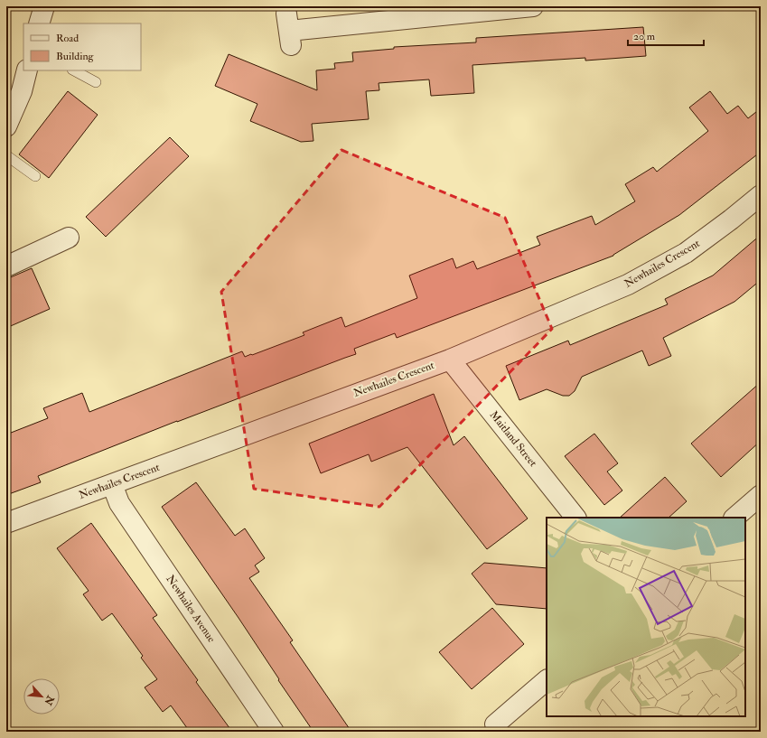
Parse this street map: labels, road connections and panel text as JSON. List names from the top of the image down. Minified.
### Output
{"streets":{"street":["Newhailes Crescent","Maitland Street","Newhailes Avenue"]},"crossings":[["Newhailes Crescent","Maitland Street"],["Newhailes Crescent","Newhailes Avenue"]],"legend":["Road","Building"],"scale_bar":"20 m","north":"bottom right"}
